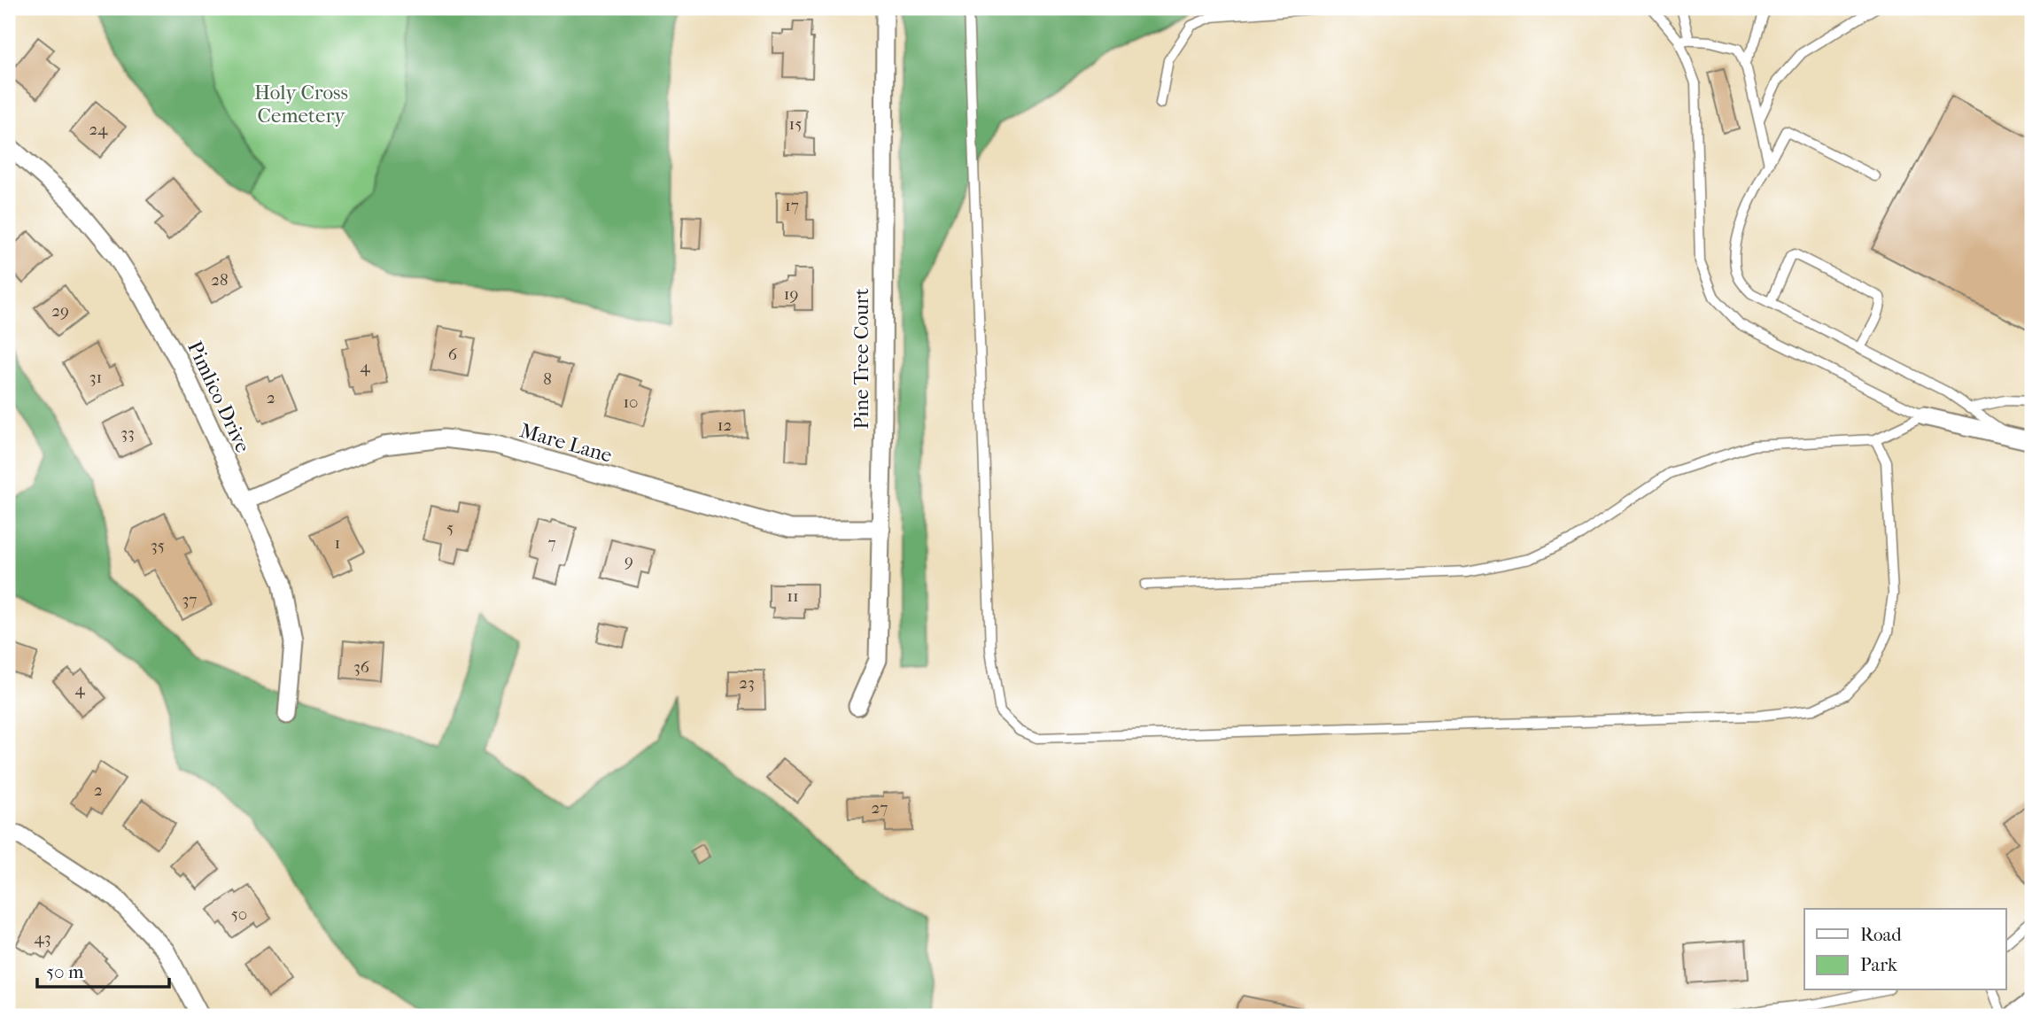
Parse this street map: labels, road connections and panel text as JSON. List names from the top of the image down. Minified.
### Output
{"streets":{"street":["Pine Tree Court","Pimlico Drive","Mare Lane"]},"crossings":[["Pine Tree Court","Mare Lane"],["Pimlico Drive","Mare Lane"]],"parks":["Holy Cross Cemetery"],"house_numbers":["15","24","17","28","19","29","6","4","31","8","2","10","12","33","5","1","7","35","9","11","37","36","23","4","2","27","50","43"],"legend":["Road","Park"],"scale_bar":"50 m"}
